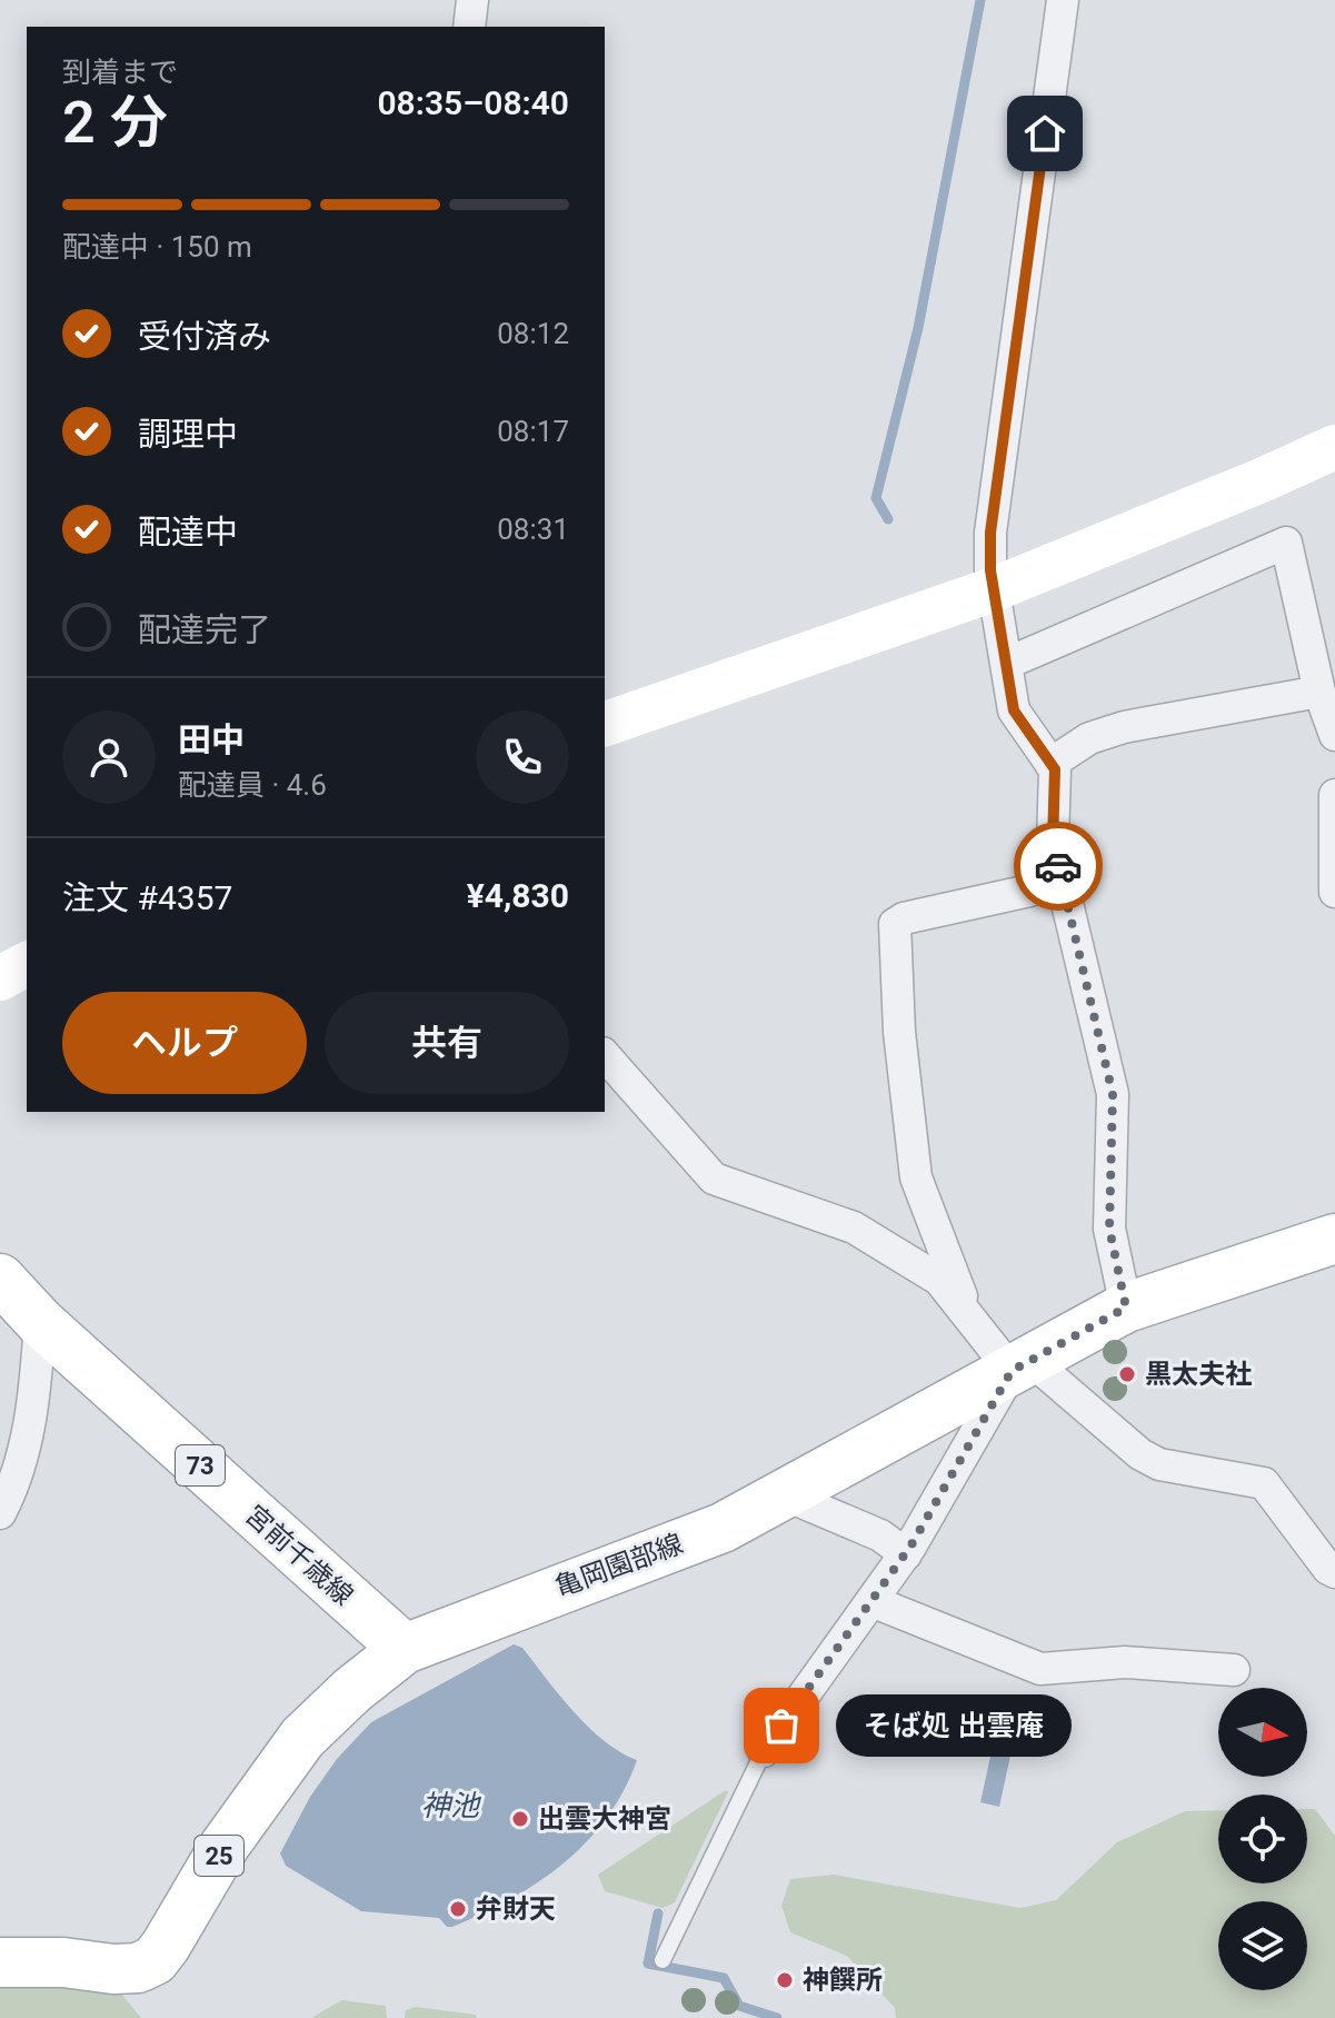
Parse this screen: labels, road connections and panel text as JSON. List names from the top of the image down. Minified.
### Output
{"streets":{"main road":["73","宮前千歳線","亀岡園部線","25"]},"crossings":[["宮前千歳線","亀岡園部線"]],"water":["神池"],"places":["黒太夫社","そば処 出雲庵","出雲大神宮","弁財天","神饌所"],"north":"right","page":{"heading":["2 分","到着まで","08:35–08:40"],"panel":["田中","配達員 · 4.6","注文 #4357","¥4,830"],"bar":"配達中 · 150 m","list":[["受付済み","08:12"],["調理中","08:17"],["配達中","08:31"],"配達完了"],"buttons":["ヘルプ","共有"],"bubble":"そば処 出雲庵"}}
